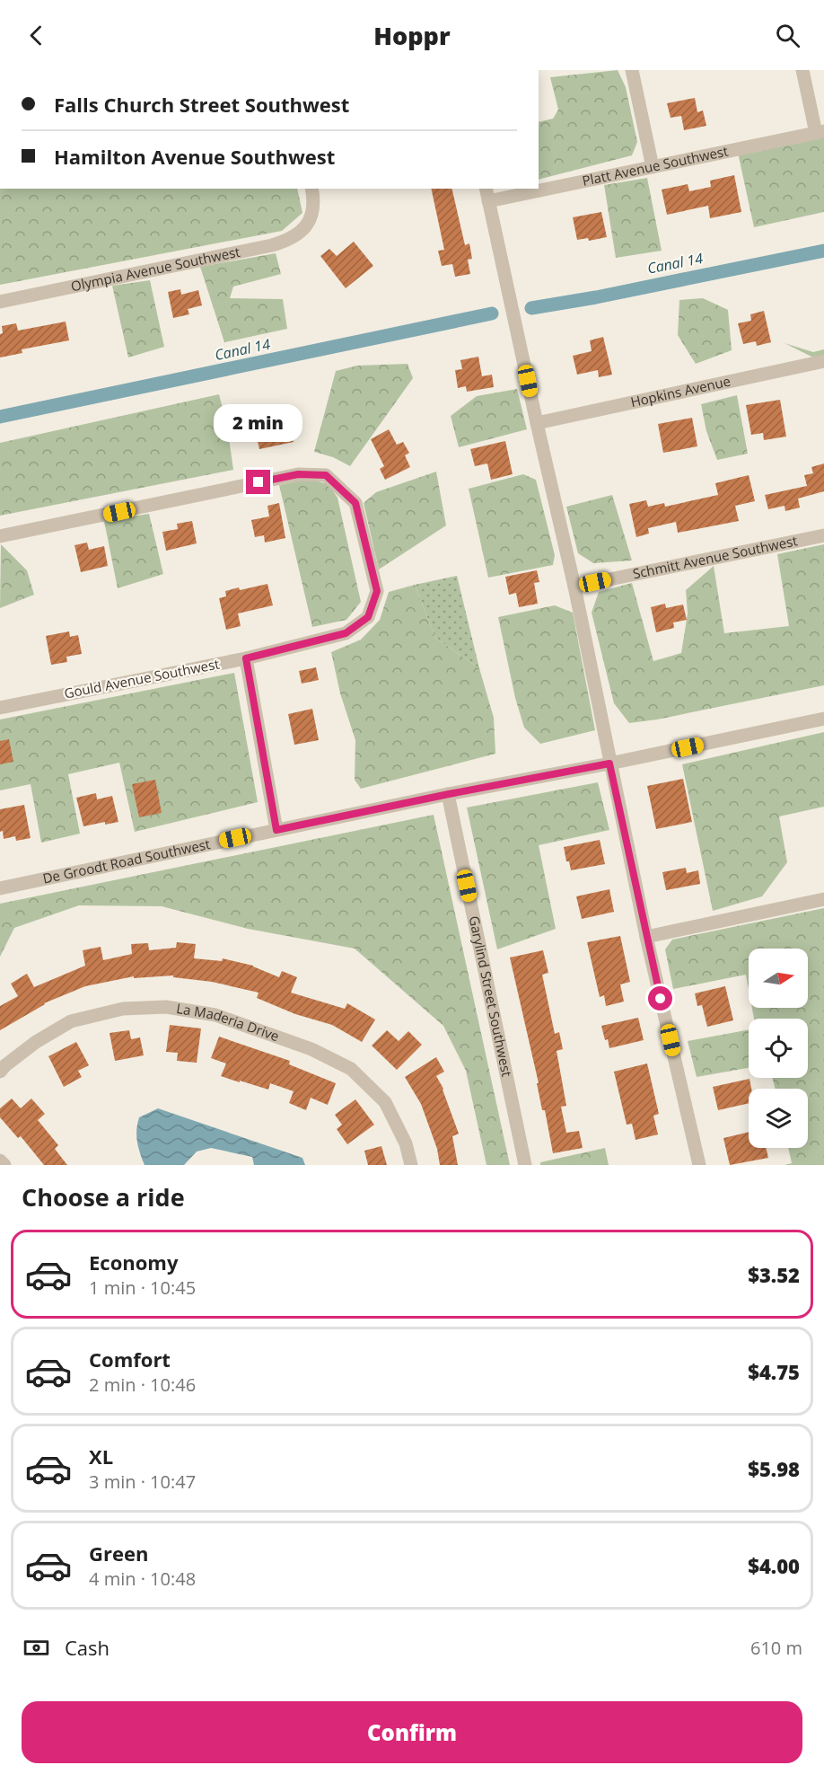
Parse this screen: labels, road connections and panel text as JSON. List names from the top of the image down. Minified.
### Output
{"streets":{"street":["Platt Avenue Southwest","Olympia Avenue Southwest","Hopkins Avenue","Schmitt Avenue Southwest","Gould Avenue Southwest","De Groodt Road Southwest","Garylind Street Southwest","La Maderia Drive"]},"crossings":[["De Groodt Road Southwest","Garylind Street Southwest"]],"water":["Canal 14"],"north":"right","page":{"header":"Hoppr","banner":["Falls Church Street Southwest","Hamilton Avenue Southwest"],"bubble":"2 min","heading":"Choose a ride","list":[{"name":"Economy","note":"1 min · 10:45","value":"$3.52"},{"name":"Comfort","note":"2 min · 10:46","value":"$4.75"},{"name":"XL","note":"3 min · 10:47","value":"$5.98"},{"name":"Green","note":"4 min · 10:48","value":"$4.00"}],"pay":["Cash","610 m"],"buttons":"Confirm"}}
